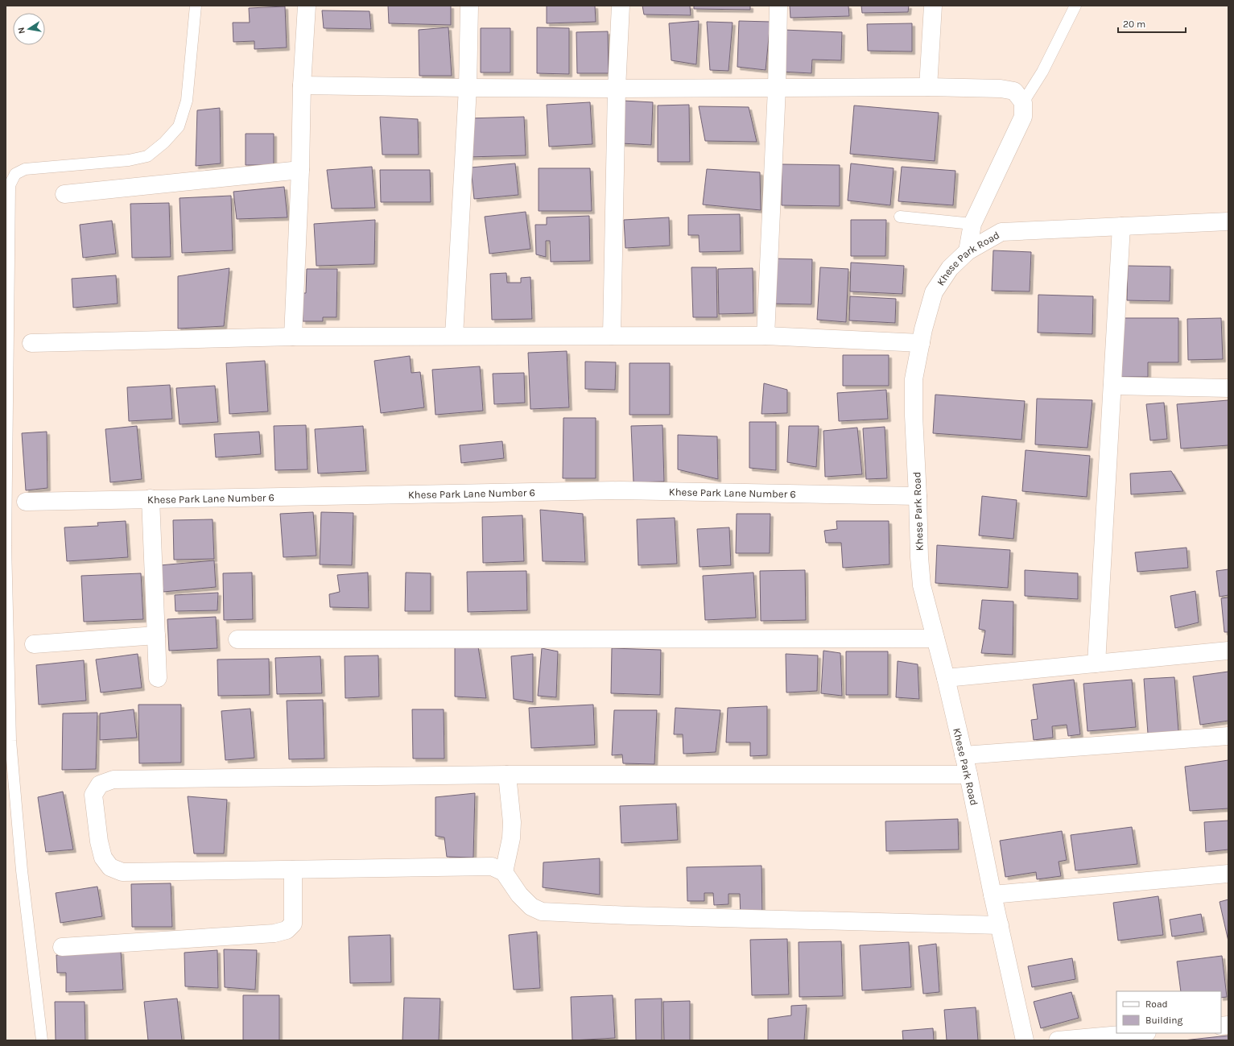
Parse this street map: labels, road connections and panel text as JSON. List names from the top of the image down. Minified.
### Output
{"streets":{"street":["Khese Park Road","Khese Park Lane Number 6"]},"crossings":[["Khese Park Road","Khese Park Lane Number 6"]],"legend":["Road","Building"],"scale_bar":"20 m","north":"left"}
